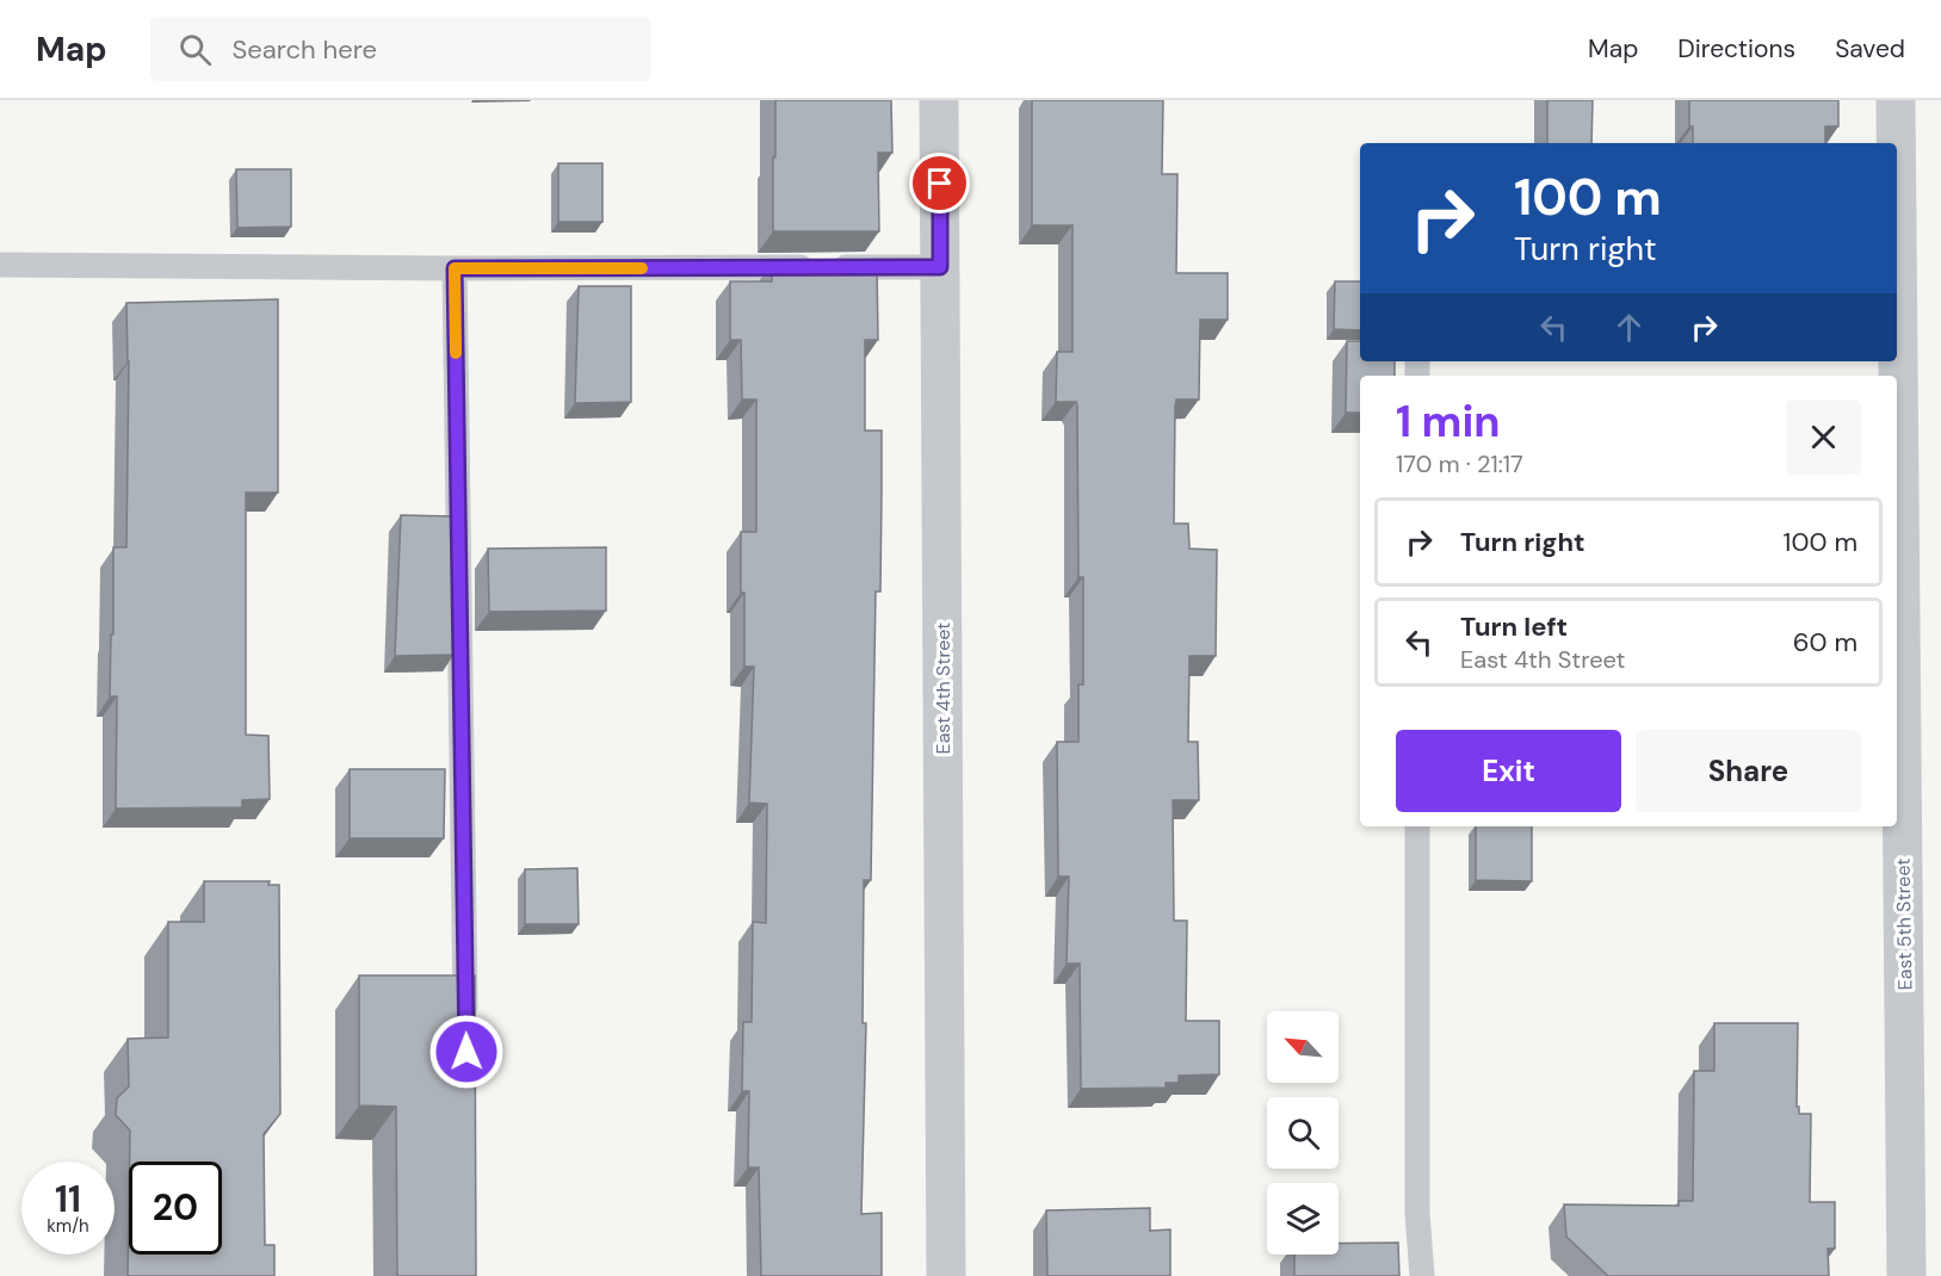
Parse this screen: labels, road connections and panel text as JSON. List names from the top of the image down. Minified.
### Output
{"streets":{"street":["East 4th Street","East 5th Street"]},"north":"top left","page":{"header":"Map","search":"Search here","nav":["Map","Directions","Saved"],"turn":["100 m","Turn right"],"heading":["1 min","170 m · 21:17"],"list":[{"name":"Turn right","value":"100 m"},{"name":"Turn left","note":"East 4th Street","value":"60 m"}],"buttons":["Exit","Share"],"speed":"11 km/h","limit":"20"}}
